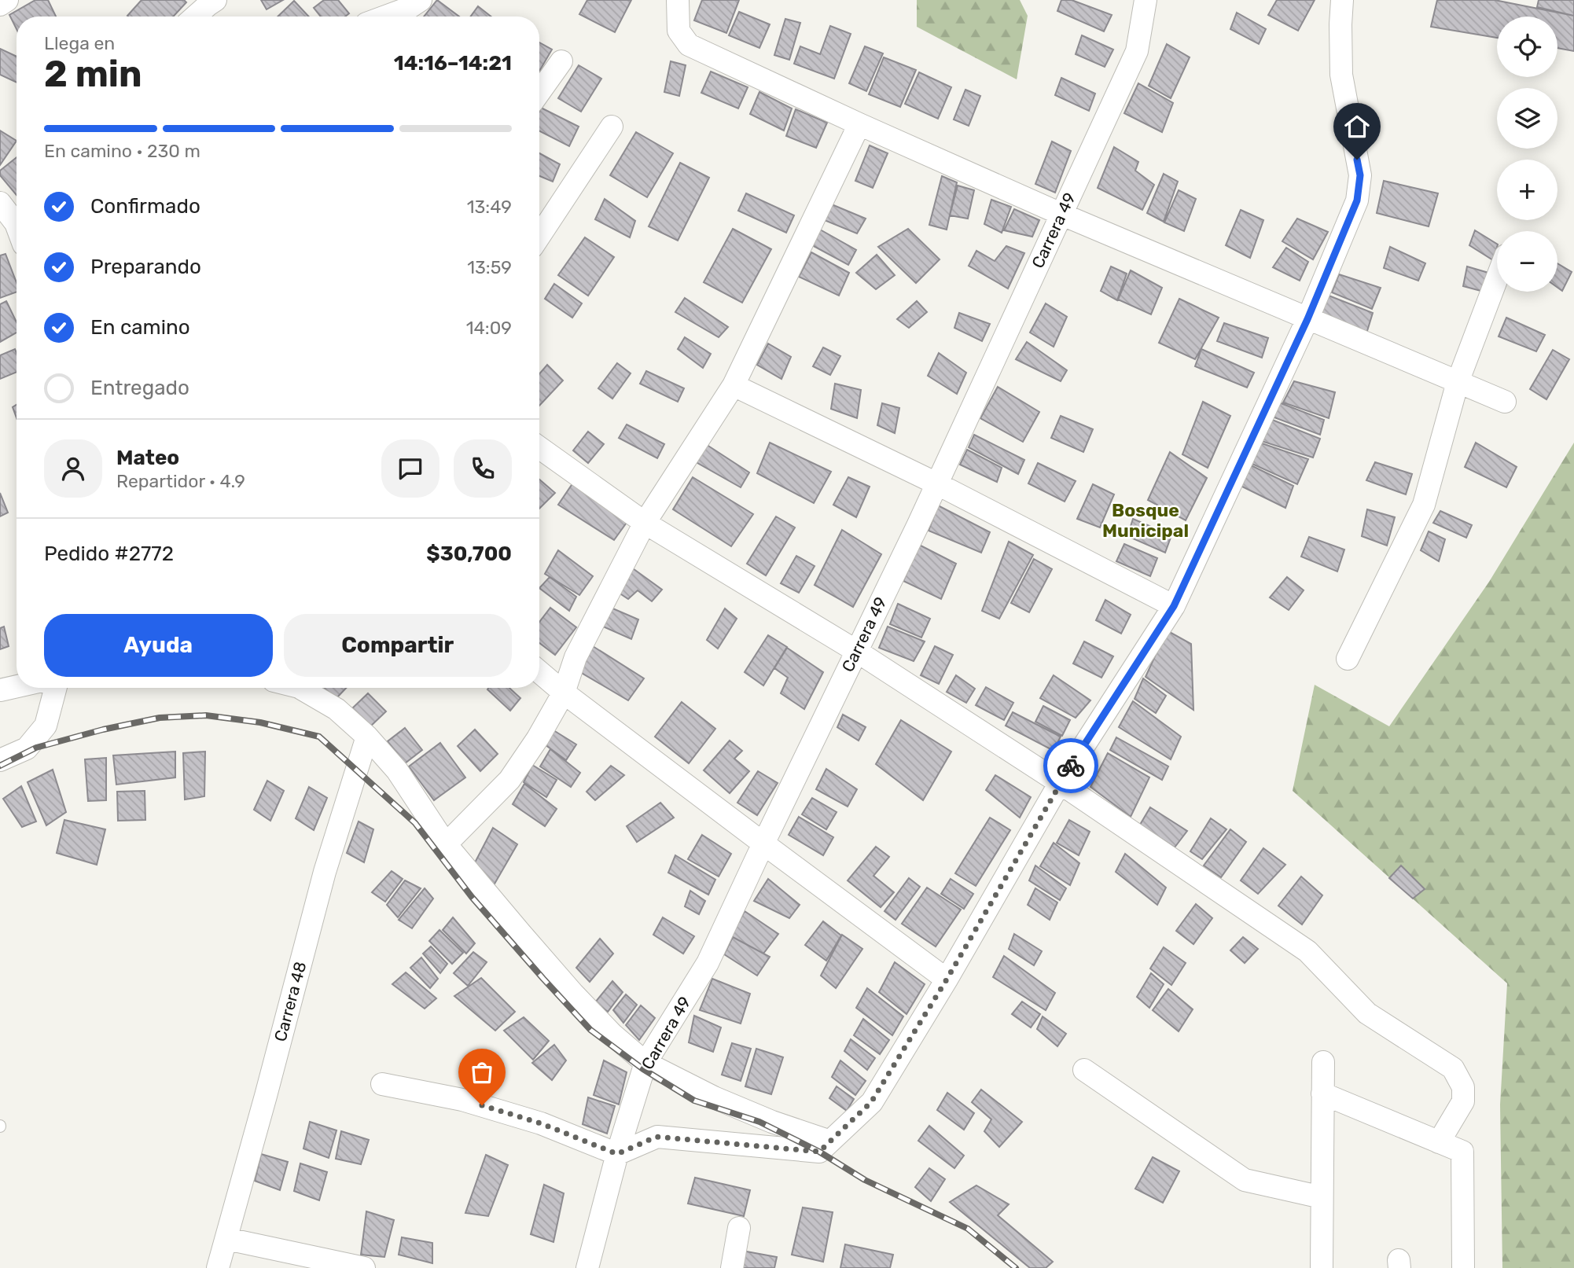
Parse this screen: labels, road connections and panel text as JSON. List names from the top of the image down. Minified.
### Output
{"streets":{"street":["Carrera 49","Carrera 48"]},"districts":["Bosque Municipal"],"page":{"map_buttons":["+","−"],"heading":["2 min","Llega en","14:16–14:21"],"panel":["Mateo","Repartidor · 4.9","Pedido #2772","$30,700"],"bar":"En camino · 230 m","list":[["Confirmado","13:49"],["Preparando","13:59"],["En camino","14:09"],"Entregado"],"buttons":["Ayuda","Compartir"]}}
